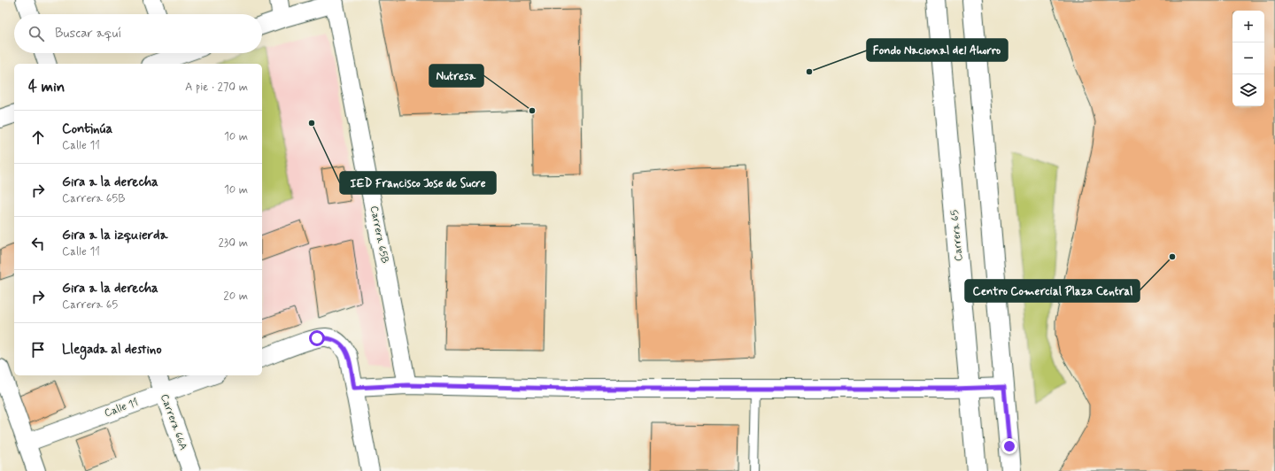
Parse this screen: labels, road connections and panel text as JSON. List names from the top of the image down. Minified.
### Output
{"streets":{"street":["Carrera 65B","Carrera 65","Calle 11","Carrera 66A"]},"crossings":[["Calle 11","Carrera 66A"]],"places":["Fondo Nacional del Ahorro","Nutresa","IED Francisco Jose de Sucre","Centro Comercial Plaza Central"],"page":{"map_buttons":["+","−"],"search":"Buscar aquí","heading":["4 min","A pie · 270 m"],"list":[["Continúa","Calle 11","10 m"],["Gira a la derecha","Carrera 65B","10 m"],["Gira a la izquierda","Calle 11","230 m"],["Gira a la derecha","Carrera 65","20 m"],"Llegada al destino"]}}
